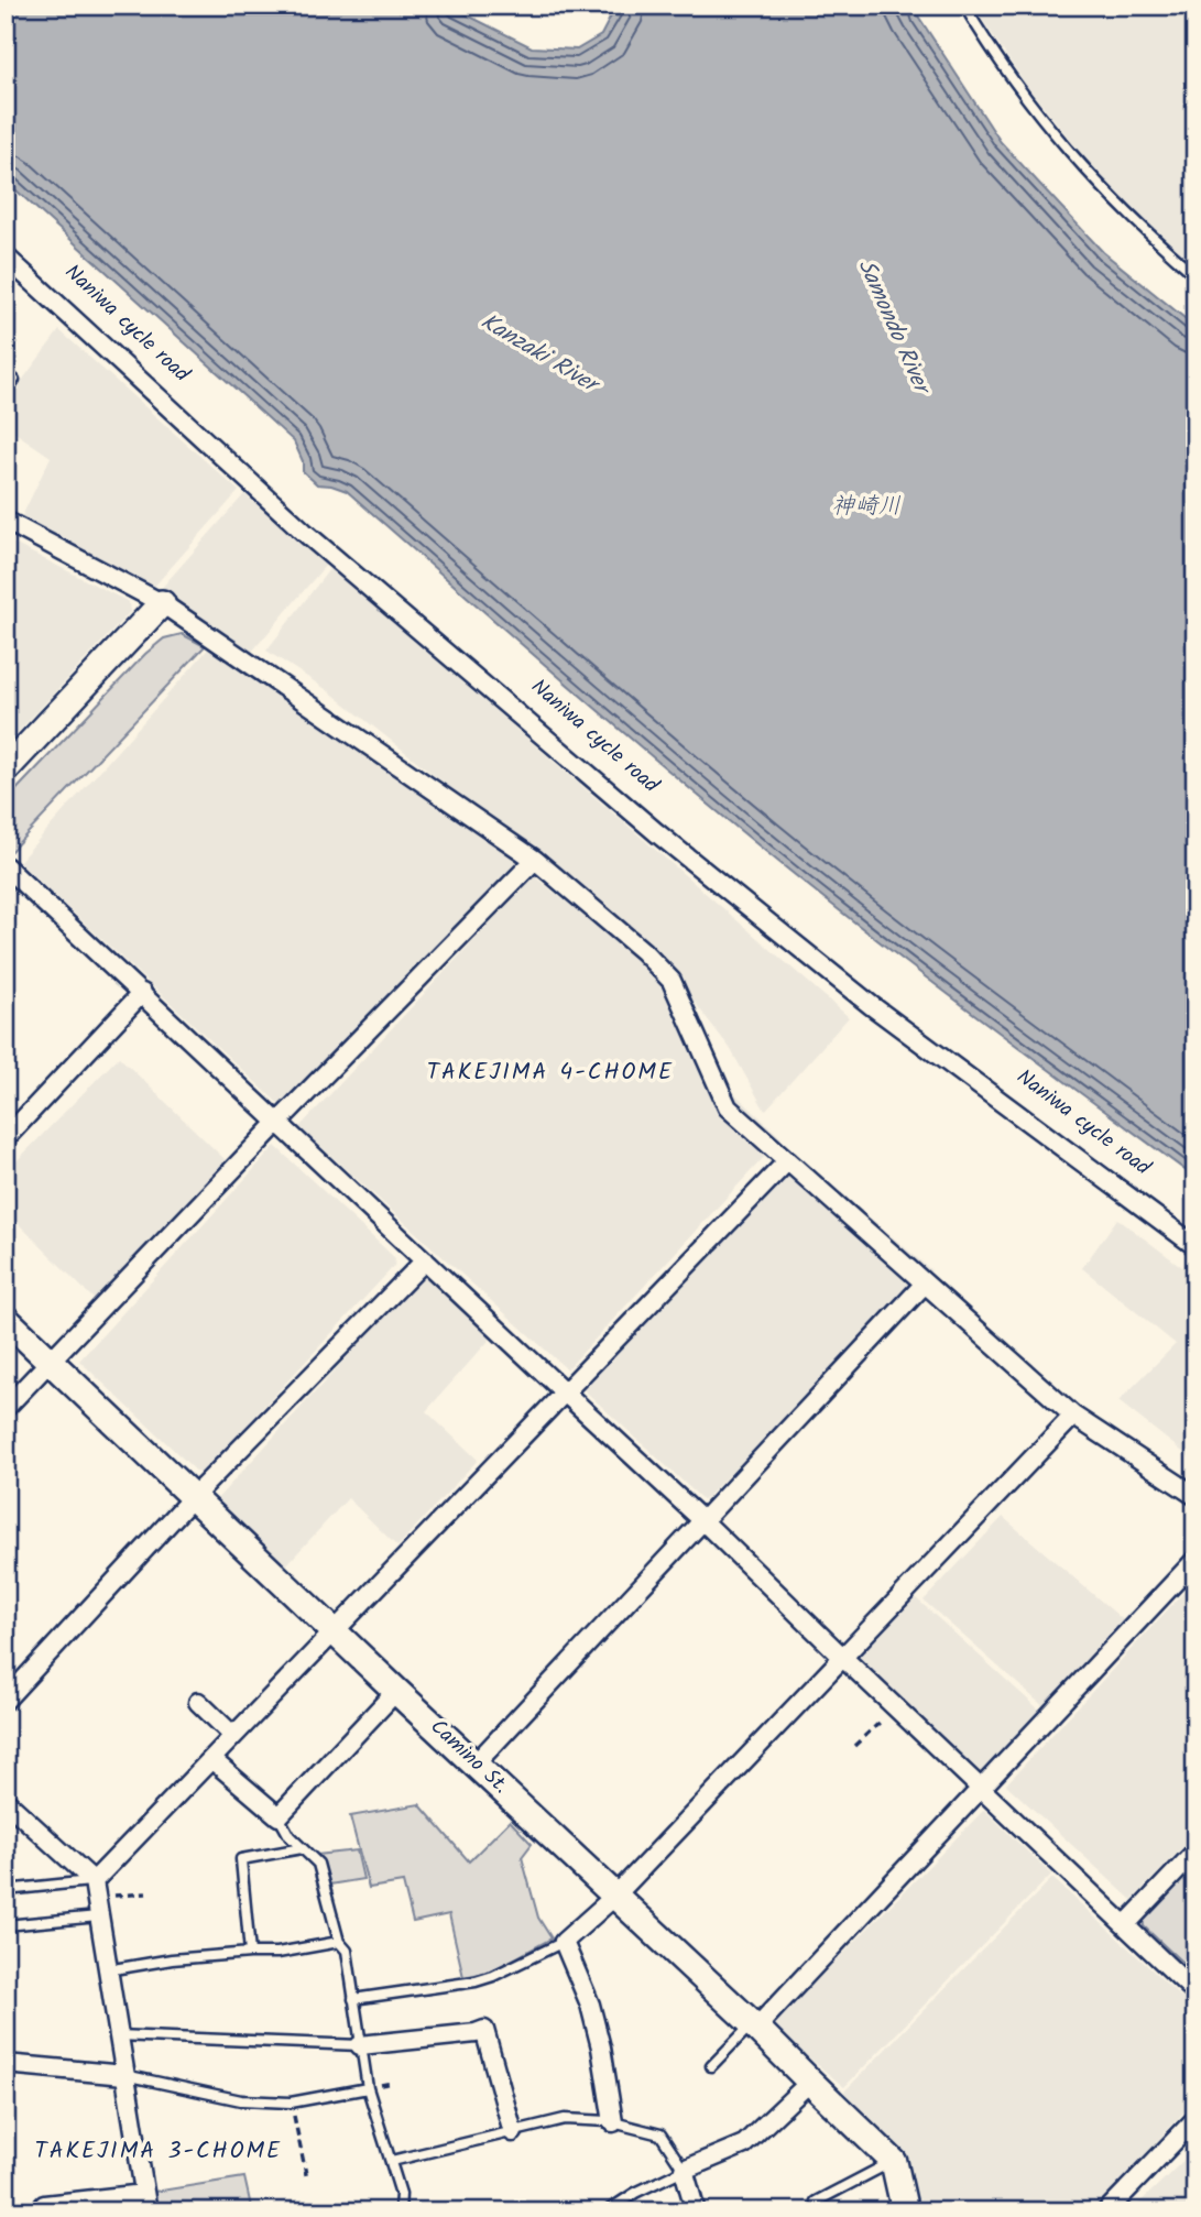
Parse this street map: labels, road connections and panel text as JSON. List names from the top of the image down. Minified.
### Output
{"streets":{"street":["Camino St."]},"districts":["TAKEJIMA 4-CHOME","TAKEJIMA 3-CHOME"],"water":["Samondo River","Kanzaki River","神崎川"]}
